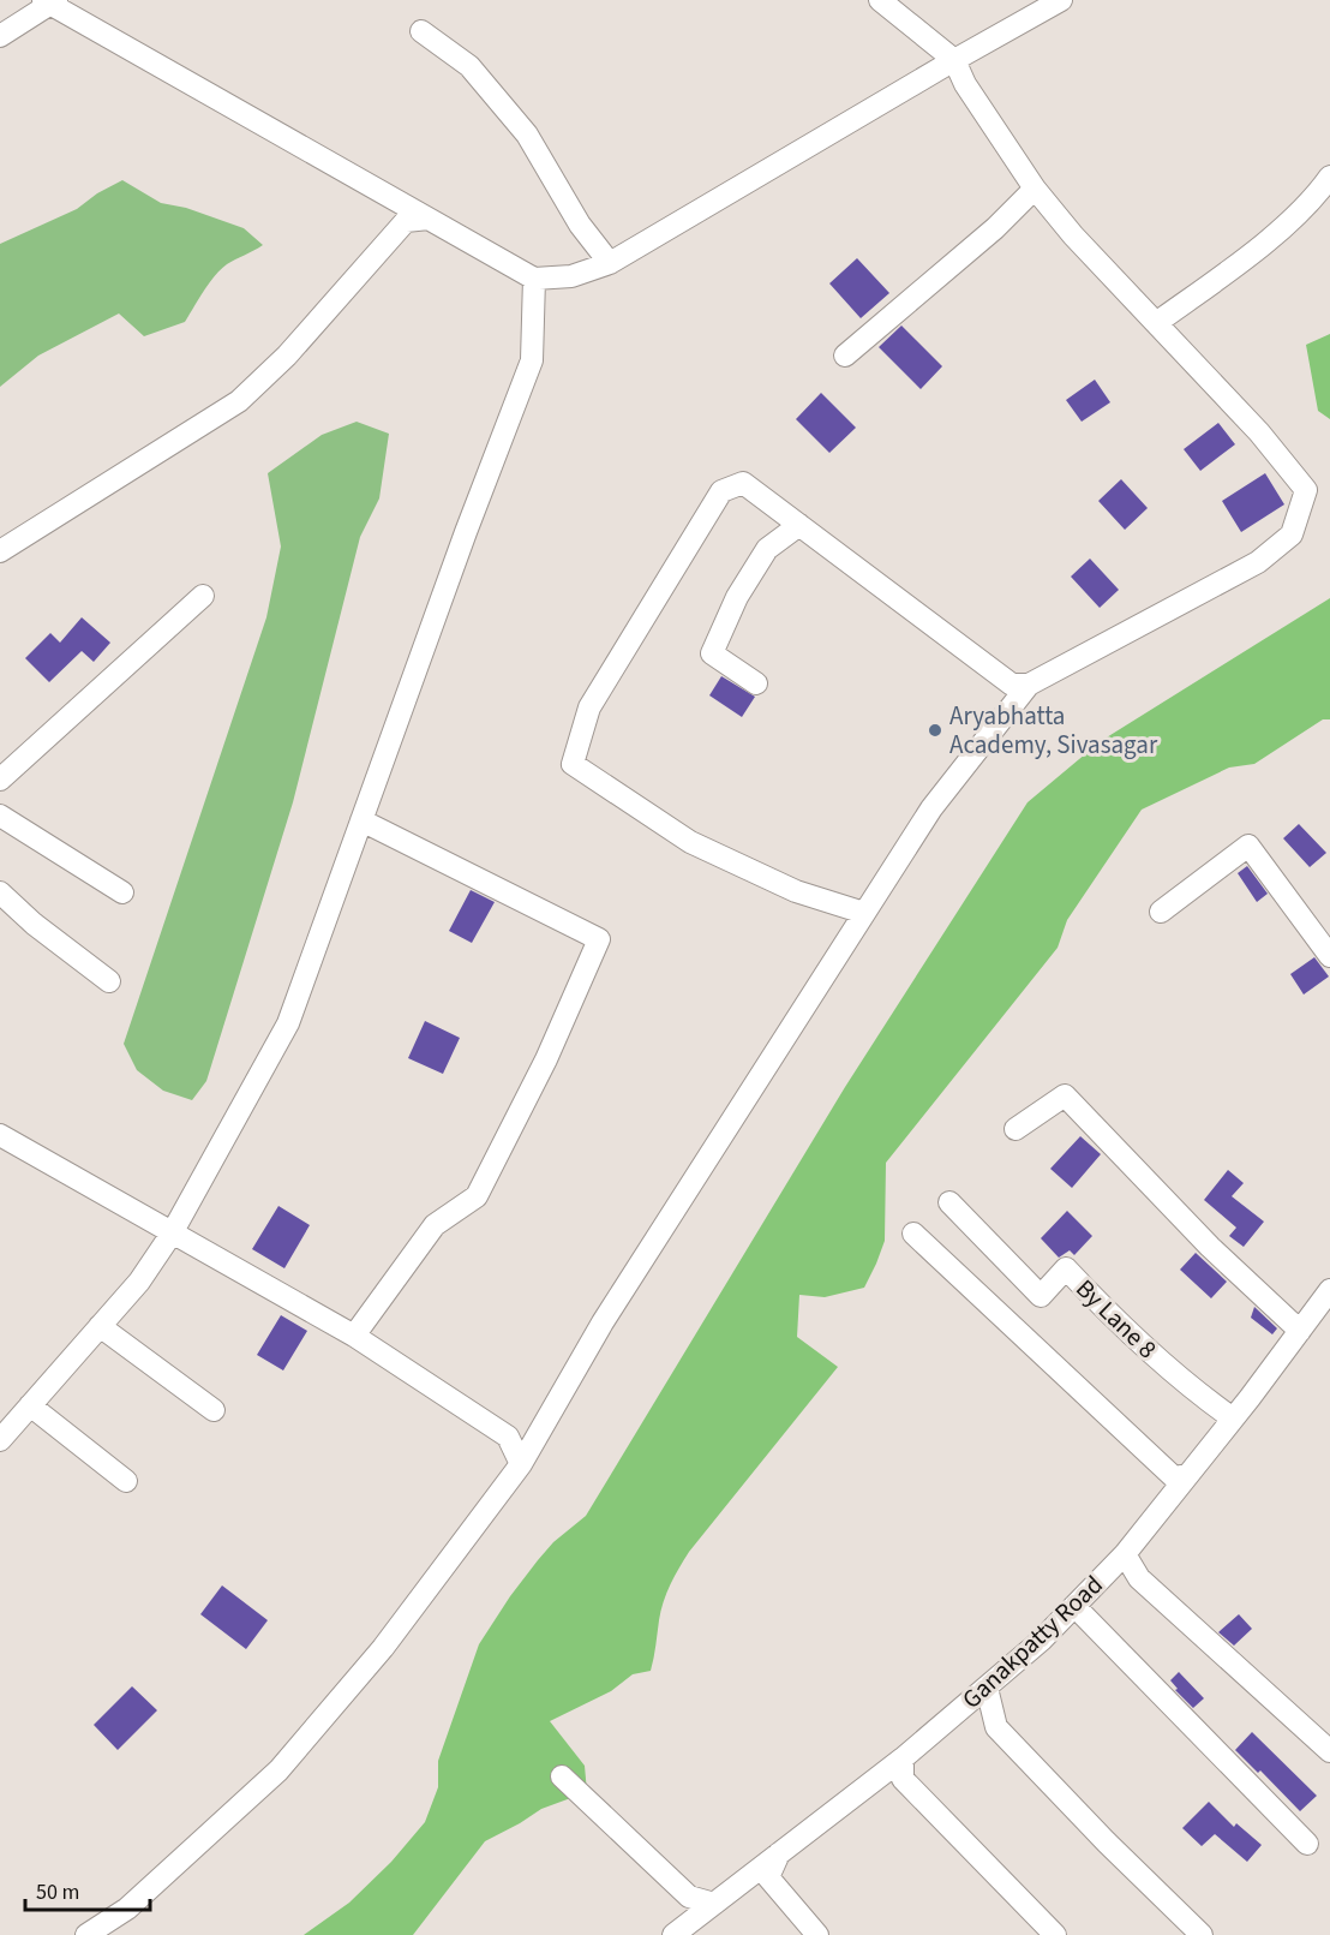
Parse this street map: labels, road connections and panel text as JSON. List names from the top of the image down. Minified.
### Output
{"streets":{"street":["By Lane 8","Ganakpatty Road"]},"crossings":[["By Lane 8","Ganakpatty Road"]],"places":["Aryabhatta Academy, Sivasagar"],"scale_bar":"50 m"}
